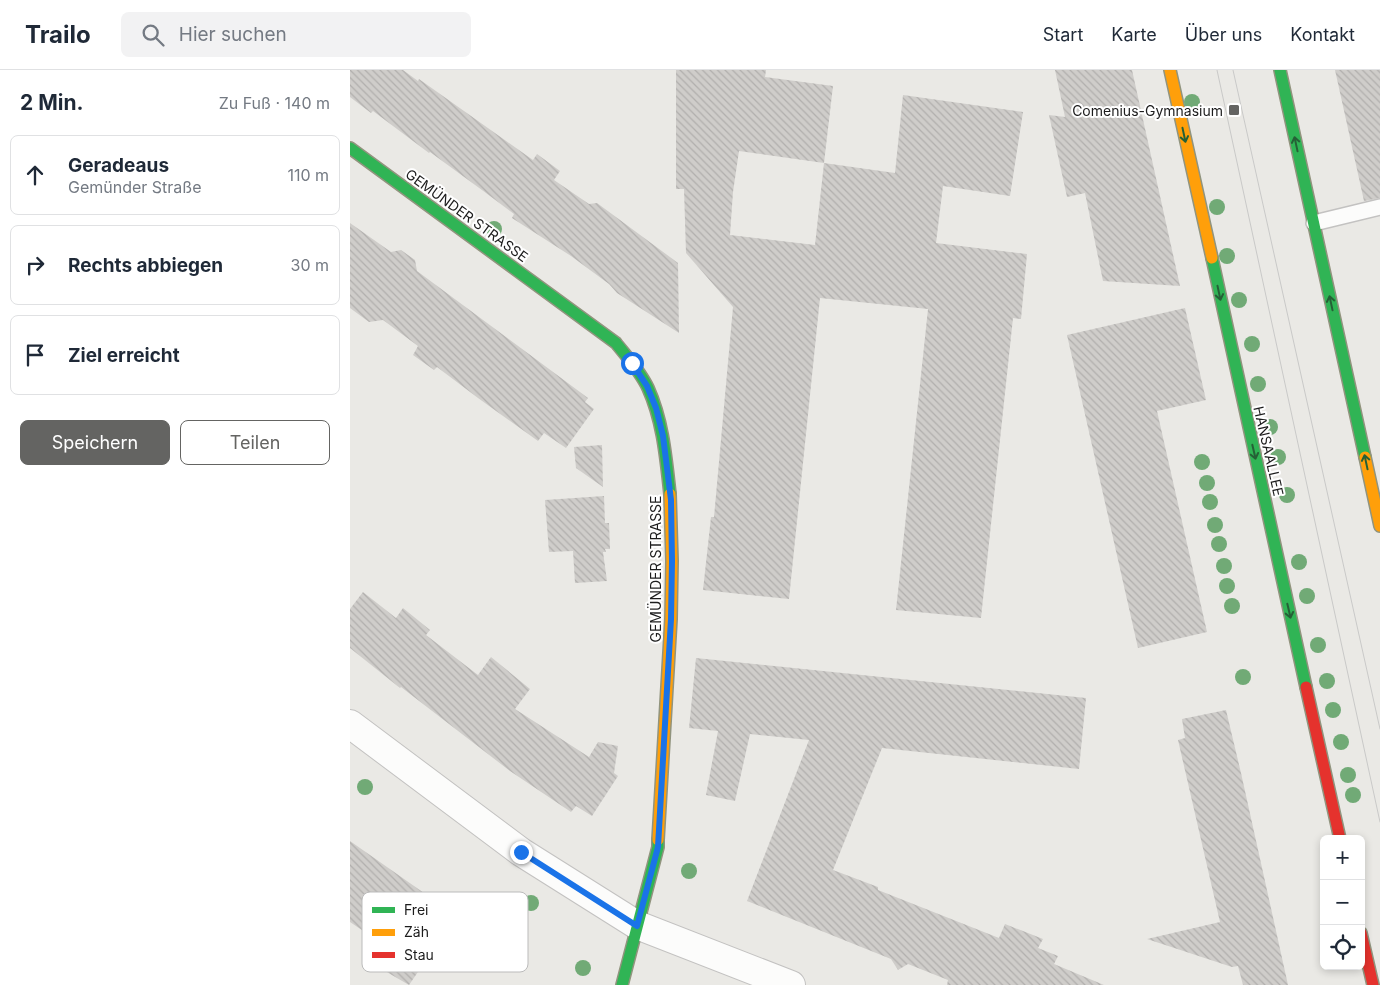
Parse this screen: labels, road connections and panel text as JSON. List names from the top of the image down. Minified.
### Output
{"streets":{"street":["GEMÜNDER STRASSE","HANSAALLEE"]},"one_way":["HANSAALLEE"],"places":{"transit":["Comenius-Gymnasium"]},"legend":["Frei","Zäh","Stau"],"page":{"header":"Trailo","search":"Hier suchen","nav":["Start","Karte","Über uns","Kontakt"],"heading":["2 Min.","Zu Fuß · 140 m"],"list":[["Geradeaus","Gemünder Straße","110 m"],["Rechts abbiegen","30 m"],"Ziel erreicht"],"buttons":["Speichern","Teilen"],"map_buttons":["+","−"]}}
